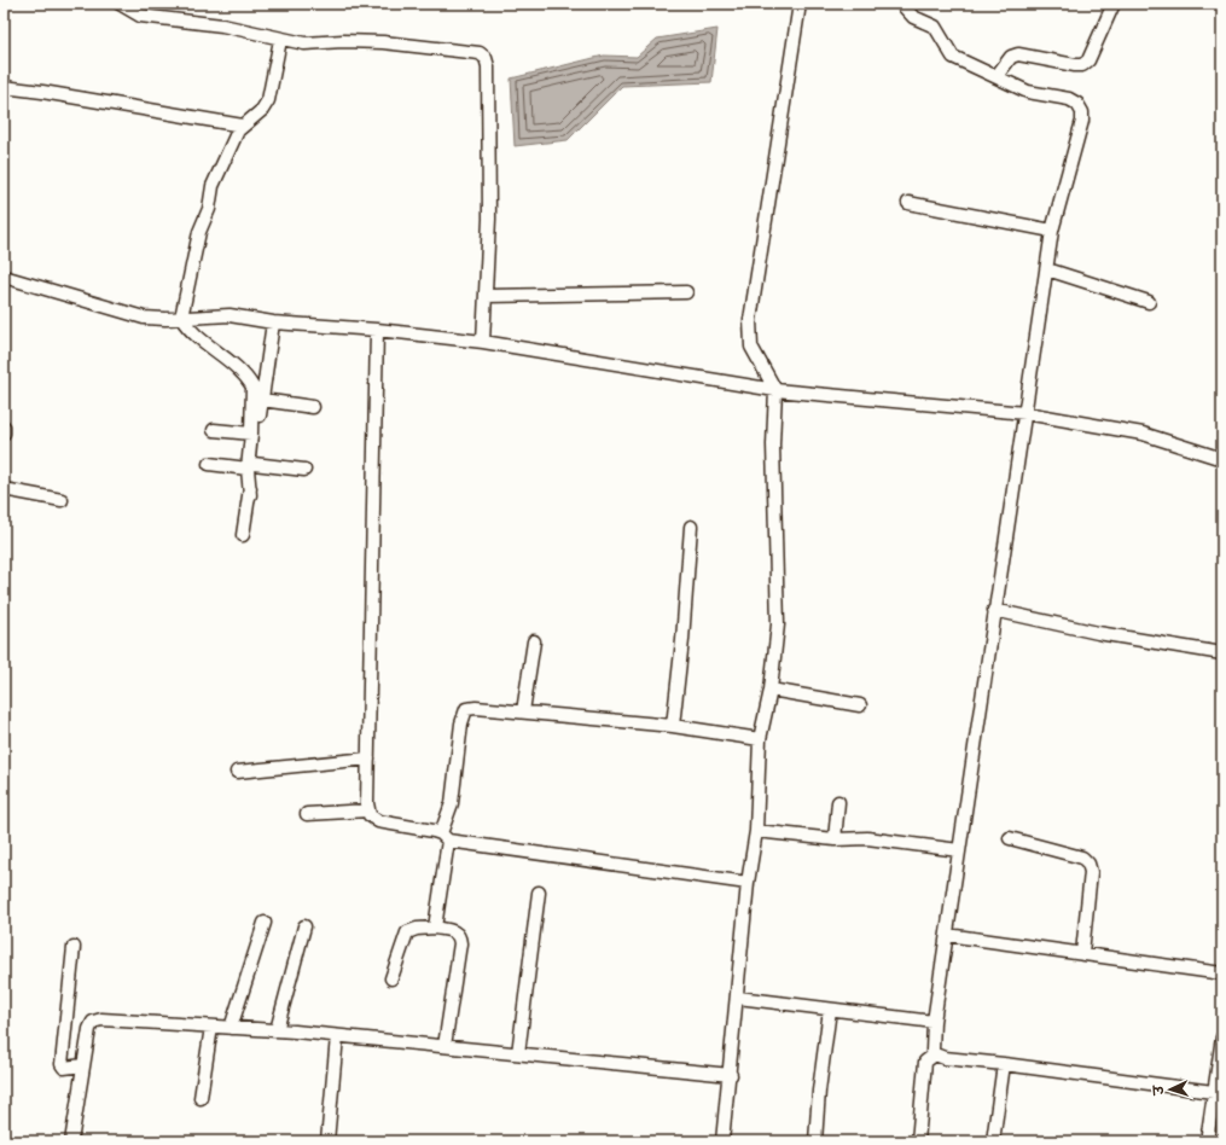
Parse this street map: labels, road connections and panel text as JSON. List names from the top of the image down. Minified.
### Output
{"north":"left"}
